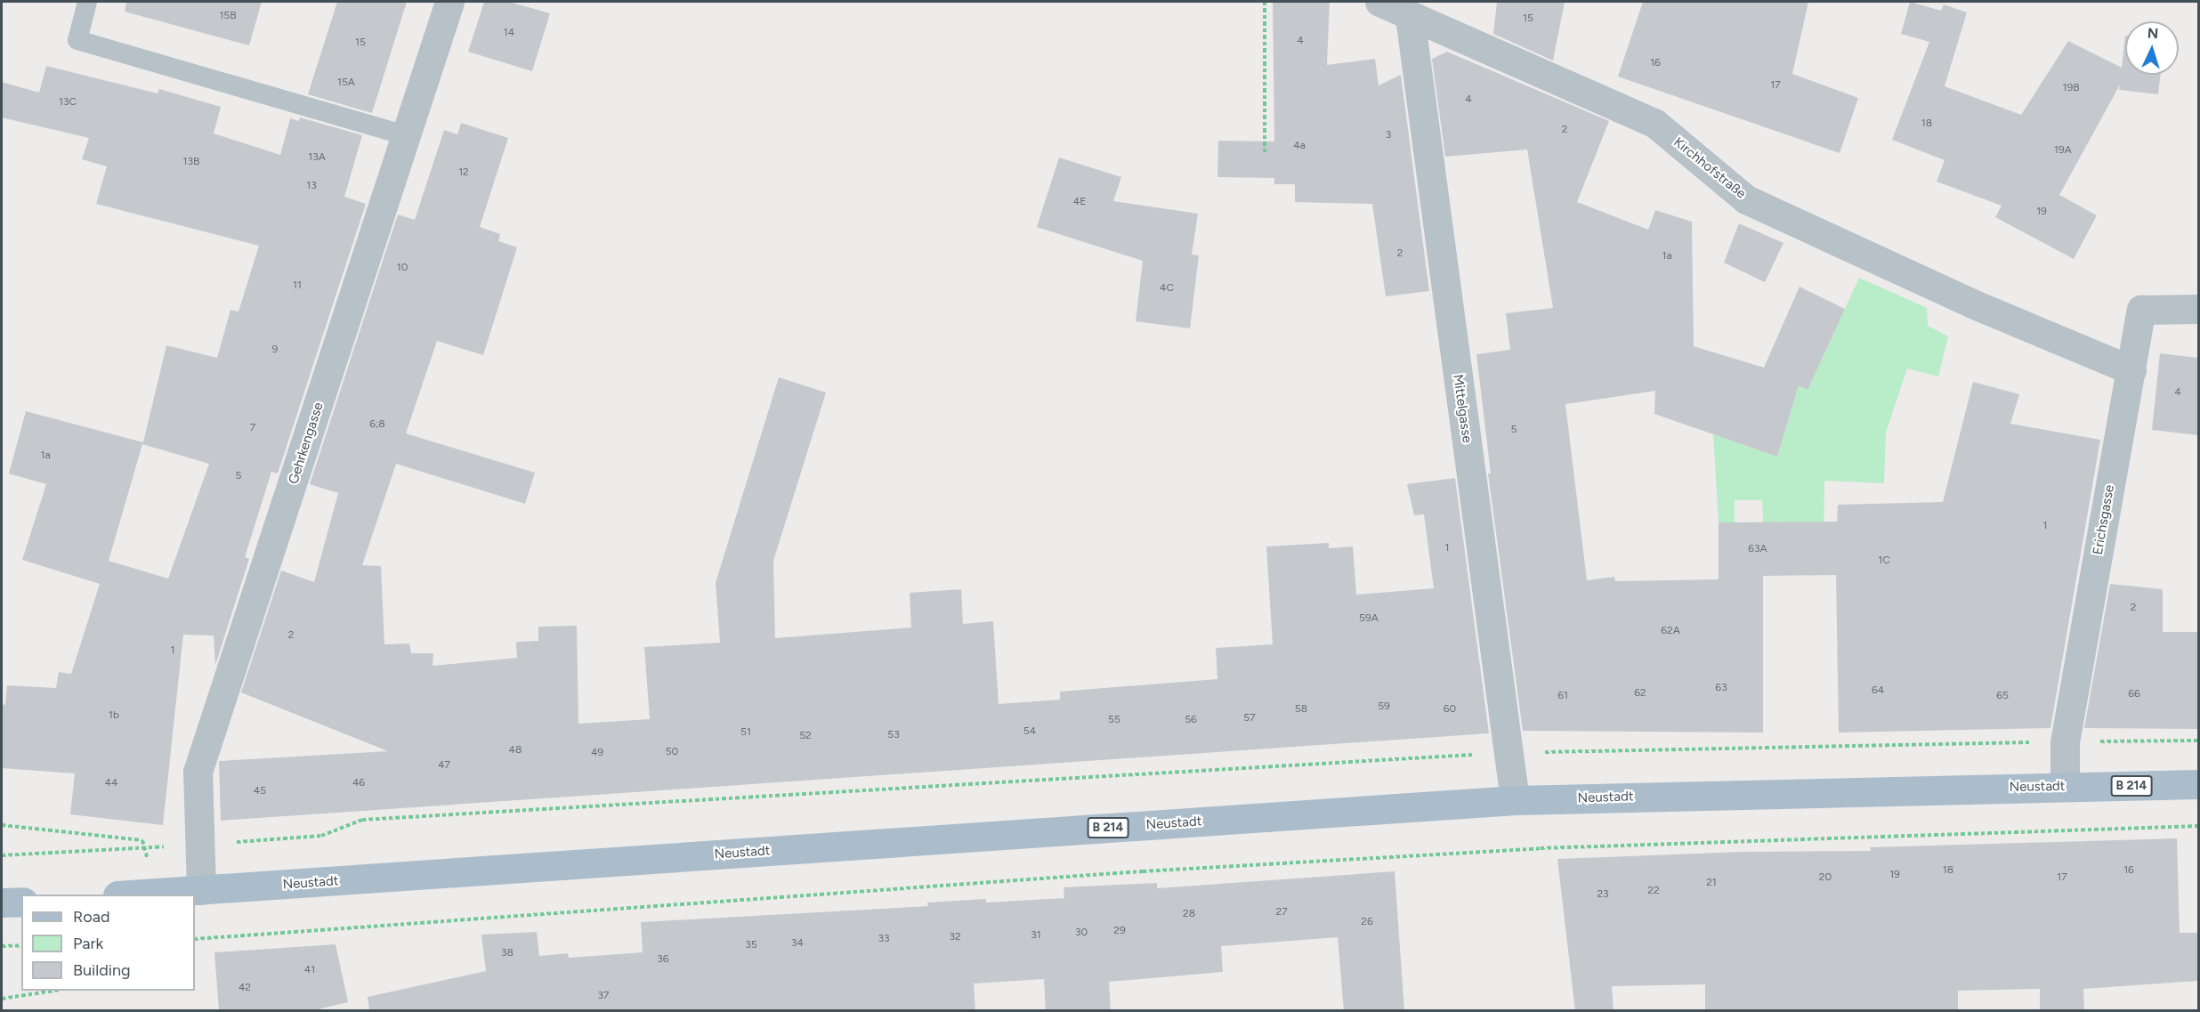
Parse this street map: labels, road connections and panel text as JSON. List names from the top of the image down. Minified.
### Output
{"streets":{"main road":["B 214","Neustadt"],"street":["Kirchhofstraße","Mittelgasse","Gehrkengasse","Erichsgasse"]},"crossings":[["Kirchhofstraße","Mittelgasse"],["Kirchhofstraße","Erichsgasse"],["Mittelgasse","Neustadt"],["Gehrkengasse","Neustadt"],["Erichsgasse","Neustadt"]],"house_numbers":["15B","15","14","4","15","16","15A","17","19B","4","13C","18","2","3","4a","19A","13A","13B","12","13","4E","19","2","1a","10","11","4C","9","4","6;8","7","5","1a","5","1","1","63A","1C","2","59A","62A","2","1","63","64","62","66","61","65","59","58","60","1b","57","55","56","54","51","53","52","48","50","49","47","44","46","45","18","16","19","20","17","21","22","23","27","28","26","29","30","31","32","33","34","35","38","36","41","42","37"],"legend":["Road","Park","Building"],"north":"top"}
